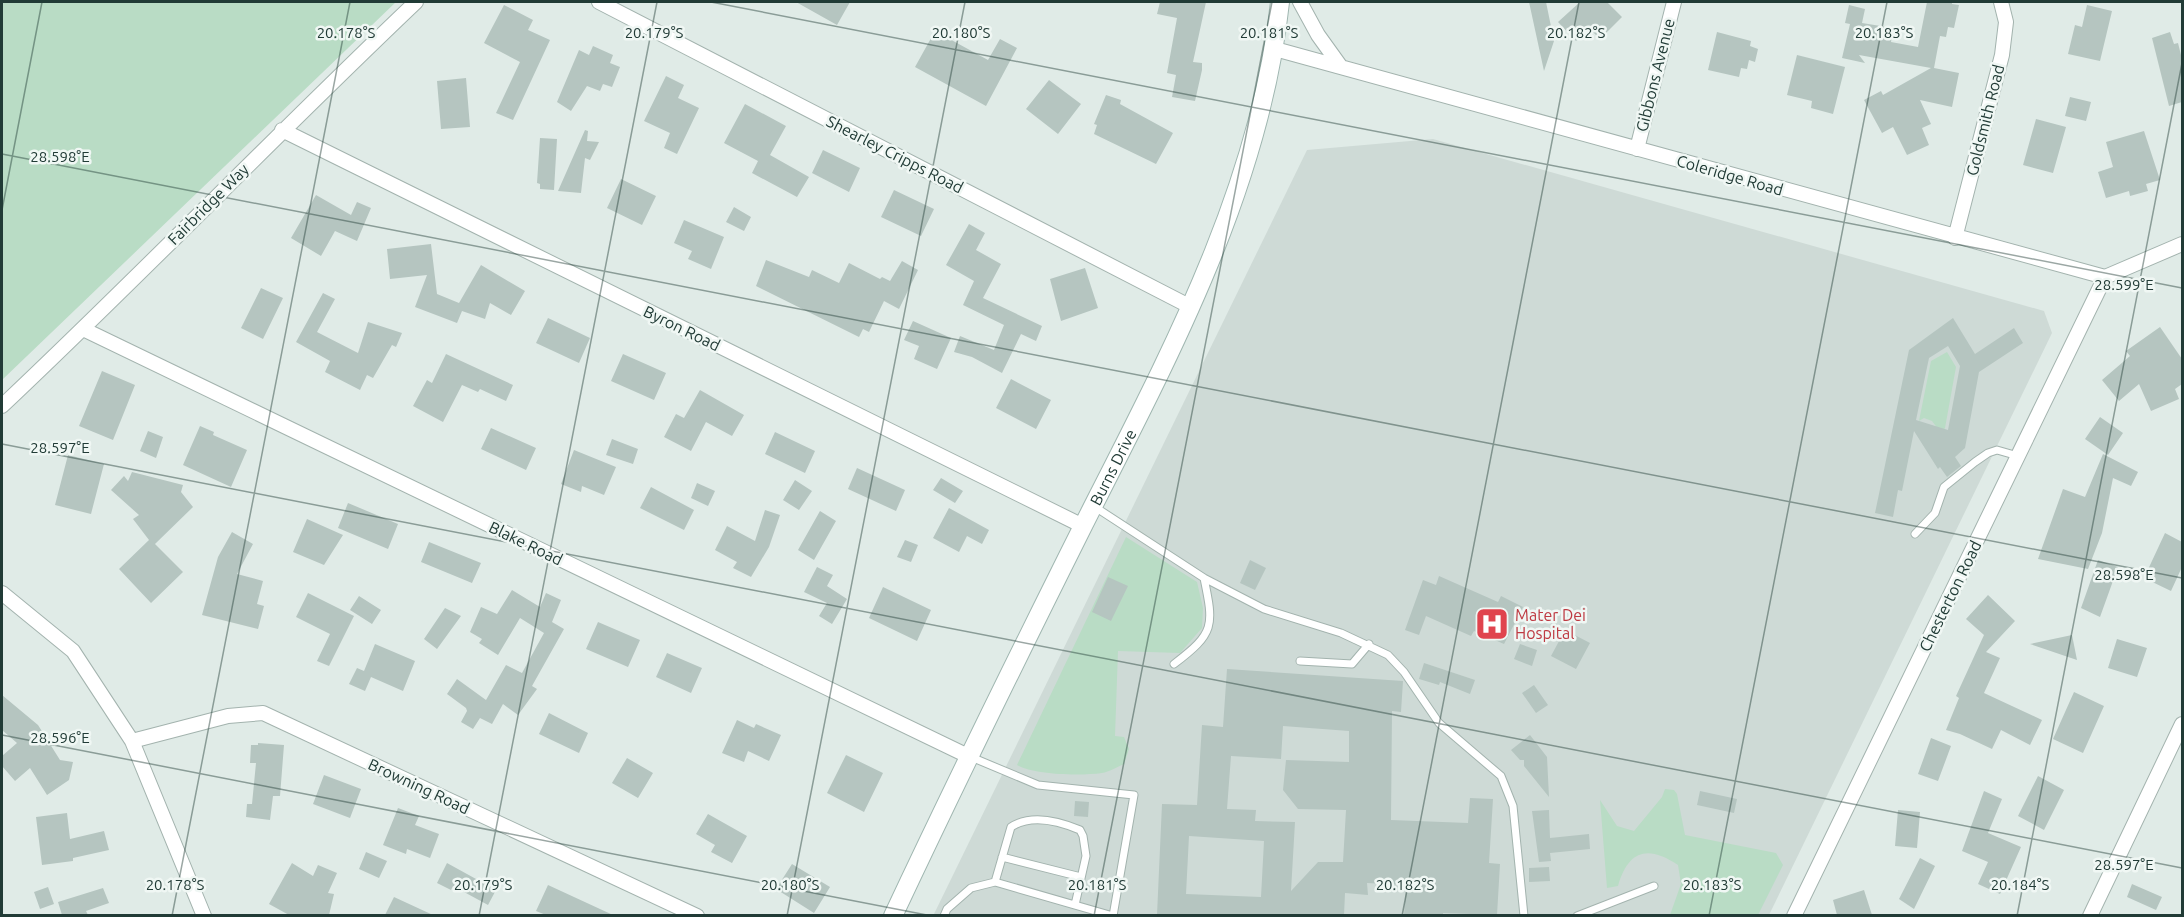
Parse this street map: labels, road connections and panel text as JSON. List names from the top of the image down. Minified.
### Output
{"streets":{"main road":["Burns Drive"],"street":["Gibbons Avenue","Goldsmith Road","Shearley Cripps Road","Coleridge Road","Fairbridge Way","Byron Road","Blake Road","Chesterton Road","Browning Road"]},"crossings":[["Gibbons Avenue","Coleridge Road"],["Goldsmith Road","Coleridge Road"],["Shearley Cripps Road","Burns Drive"],["Coleridge Road","Burns Drive"],["Coleridge Road","Chesterton Road"],["Fairbridge Way","Byron Road"],["Fairbridge Way","Blake Road"],["Byron Road","Burns Drive"],["Burns Drive","Blake Road"]],"places":{"hospital":["Mater Dei Hospital"]},"coordinates":["20.178°S","20.179°S","20.180°S","20.181°S","20.182°S","20.183°S","28.598°E","28.599°E","28.597°E","28.596°E","20.184°S"]}
